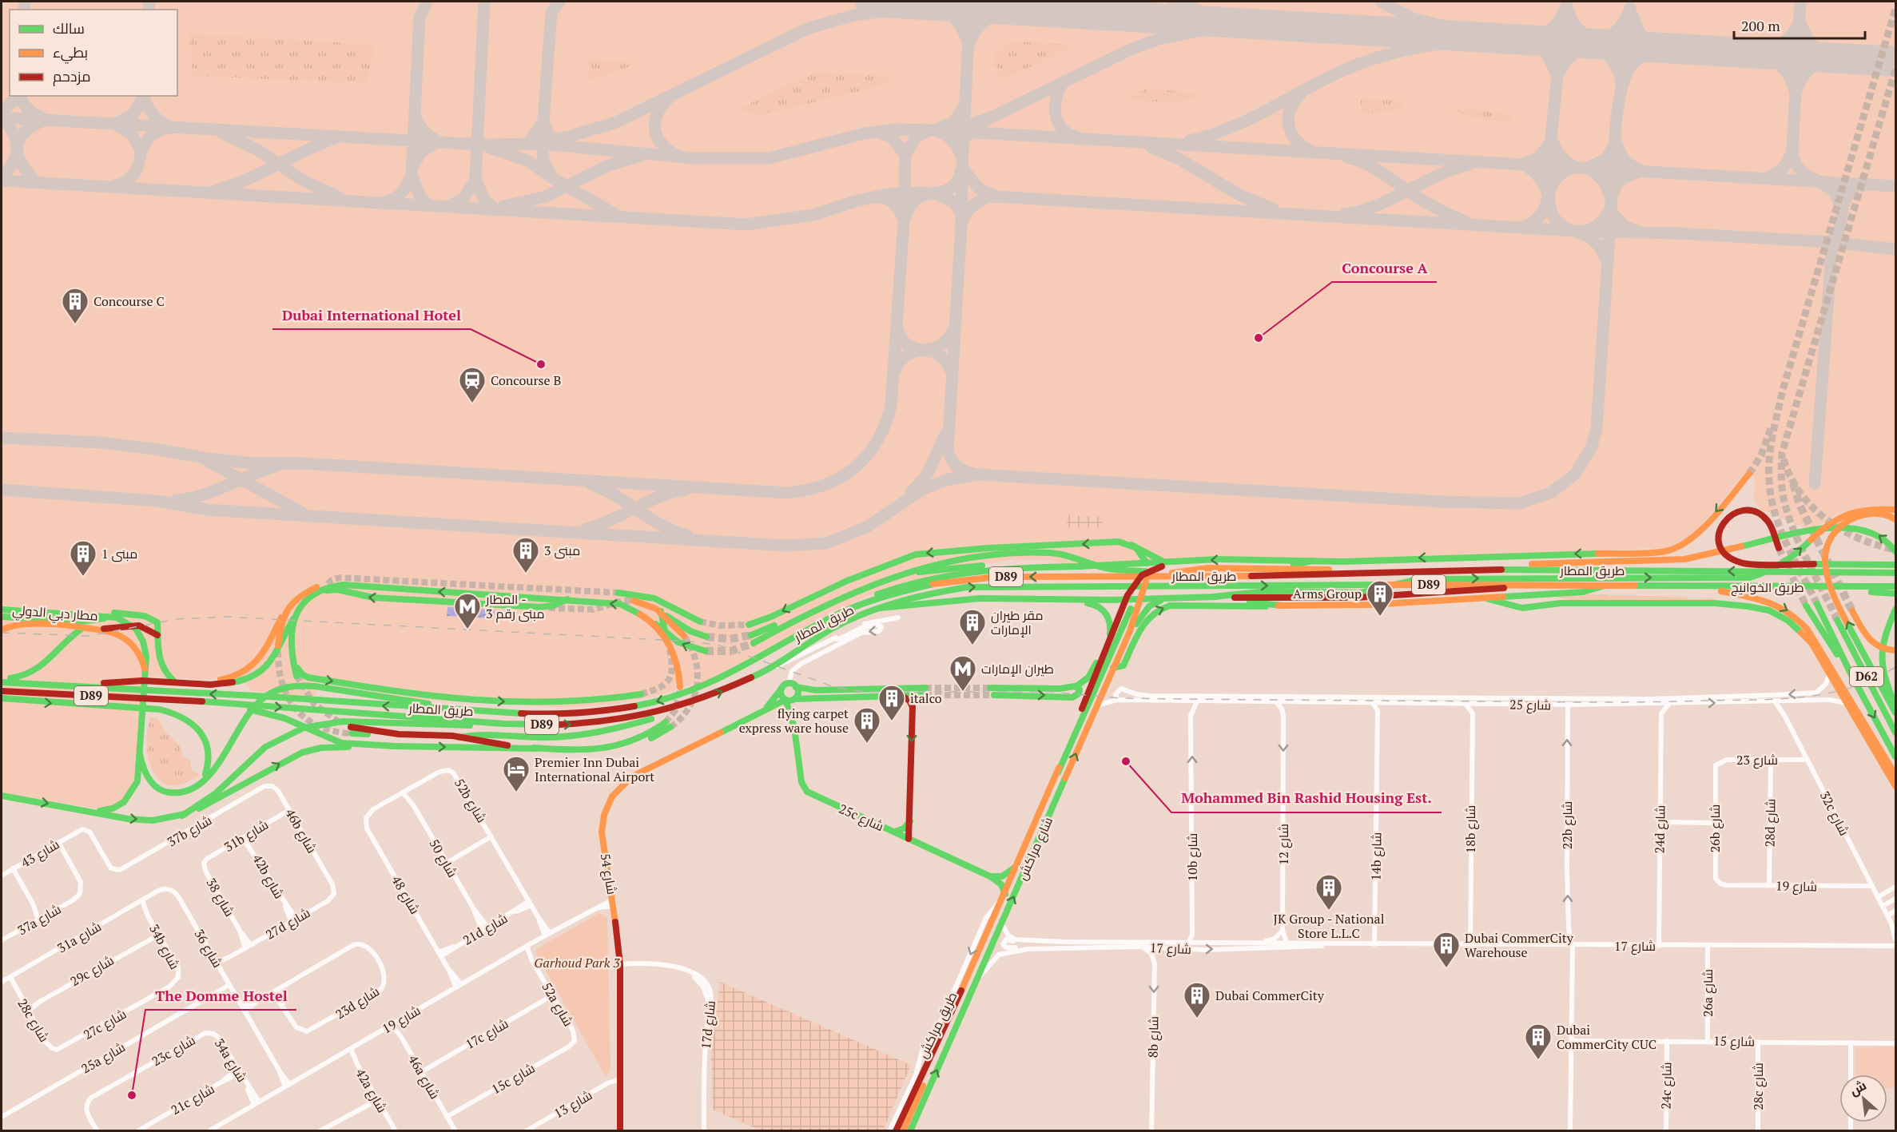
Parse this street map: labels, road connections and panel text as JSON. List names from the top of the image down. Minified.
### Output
{"streets":{"main road":["طريق المطار","D89","طريق الخوانيج","مطار دبي الدولي","D62","25c شارع","شارع مراكش","شارع 54"],"street":["شارع 25","شارع 23","52b شارع","32c شارع","28d شارع","22b شارع","26b شارع","18b شارع","24d شارع","37b شارع","46b شارع","31b شارع","شارع 12","شارع 43","14b شارع","10b شارع","شارع 50","42b شارع","شارع 19","شارع 48","شارع 38","37a شارع","27d شارع","21d شارع","31a شارع","شارع 17","34b شارع","شارع 36","29c شارع","26a شارع","23d شارع","52a شارع","28c شارع","27c شارع","17d شارع","طريق مراكش","17c شارع","8b شارع","شارع 15","23c شارع","25a شارع","34a شارع","46a شارع","15c شارع","24c شارع","42a شارع","21c شارع","شارع 13"]},"crossings":[["طريق المطار","طريق الخوانيج"],["شارع 25","32c شارع"],["شارع 25","22b شارع"],["شارع 25","شارع 12"],["شارع 25","شارع مراكش"],["شارع 25","10b شارع"],["شارع 23","32c شارع"],["شارع 23","28d شارع"],["شارع 23","26b شارع"],["52b شارع","شارع 50"],["52b شارع","شارع 19"],["52b شارع","شارع 48"],["52b شارع","21d شارع"],["32c شارع","شارع 19"],["25c شارع","شارع مراكش"],["25c شارع","شارع 54"],["25c شارع","طريق مراكش"],["28d شارع","شارع 19"],["22b شارع","شارع 17"],["22b شارع","شارع 15"],["26b شارع","شارع 19"],["18b شارع","شارع 17"],["24d شارع","شارع 17"],["37b شارع","46b شارع"],["37b شارع","شارع 43"],["46b شارع","31b شارع"],["46b شارع","27d شارع"],["31b شارع","42b شارع"],["31b شارع","شارع 38"],["شارع 12","شارع 17"],["شارع مراكش","شارع 17"],["شارع مراكش","طريق مراكش"],["شارع 43","37a شارع"],["14b شارع","شارع 17"],["10b شارع","شارع 17"],["شارع 50","21d شارع"],["شارع 54","شارع 19"],["شارع 54","17d شارع"],["شارع 54","شارع 13"],["42b شارع","27d شارع"],["شارع 19","شارع 48"],["شارع 19","شارع 36"],["شارع 19","52a شارع"],["شارع 19","34a شارع"],["شارع 19","46a شارع"],["شارع 19","42a شارع"],["شارع 48","21d شارع"],["شارع 38","27d شارع"],["27d شارع","شارع 36"],["31a شارع","34b شارع"],["31a شارع","شارع 36"],["31a شارع","28c شارع"],["شارع 17","26a شارع"],["شارع 17","8b شارع"],["34b شارع","29c شارع"],["34b شارع","27c شارع"],["شارع 36","23d شارع"],["شارع 36","25a شارع"],["29c شارع","28c شارع"],["26a شارع","شارع 15"],["52a شارع","17c شارع"],["52a شارع","15c شارع"],["28c شارع","27c شارع"],["28c شارع","شارع 15"],["17c شارع","46a شارع"],["شارع 15","24c شارع"],["23c شارع","34a شارع"],["34a شارع","21c شارع"],["46a شارع","15c شارع"]],"one_way":["22b شارع","شارع 12","10b شارع","طريق مراكش","8b شارع"],"parks":["Garhoud Park 3"],"places":{"building":["Concourse C","مبنى 3","مبنى 1","Arms Group","مقر طيران الإمارات","italco","flying carpet express ware house","JK Group - National Store L.L.C","Dubai CommerCity Warehouse","Dubai CommerCity","Dubai CommerCity CUC"],"other":["Concourse A","Dubai International Hotel","Mohammed Bin Rashid Housing Est.","The Domme Hostel"],"station":["Concourse B"],"metro station":["المطار - مبنى رقم 3","طيران الإمارات"],"hotel":["Premier Inn Dubai International Airport"]},"legend":["سالك","بطيء","مزدحم"],"scale_bar":"200 m","north":"top left"}
